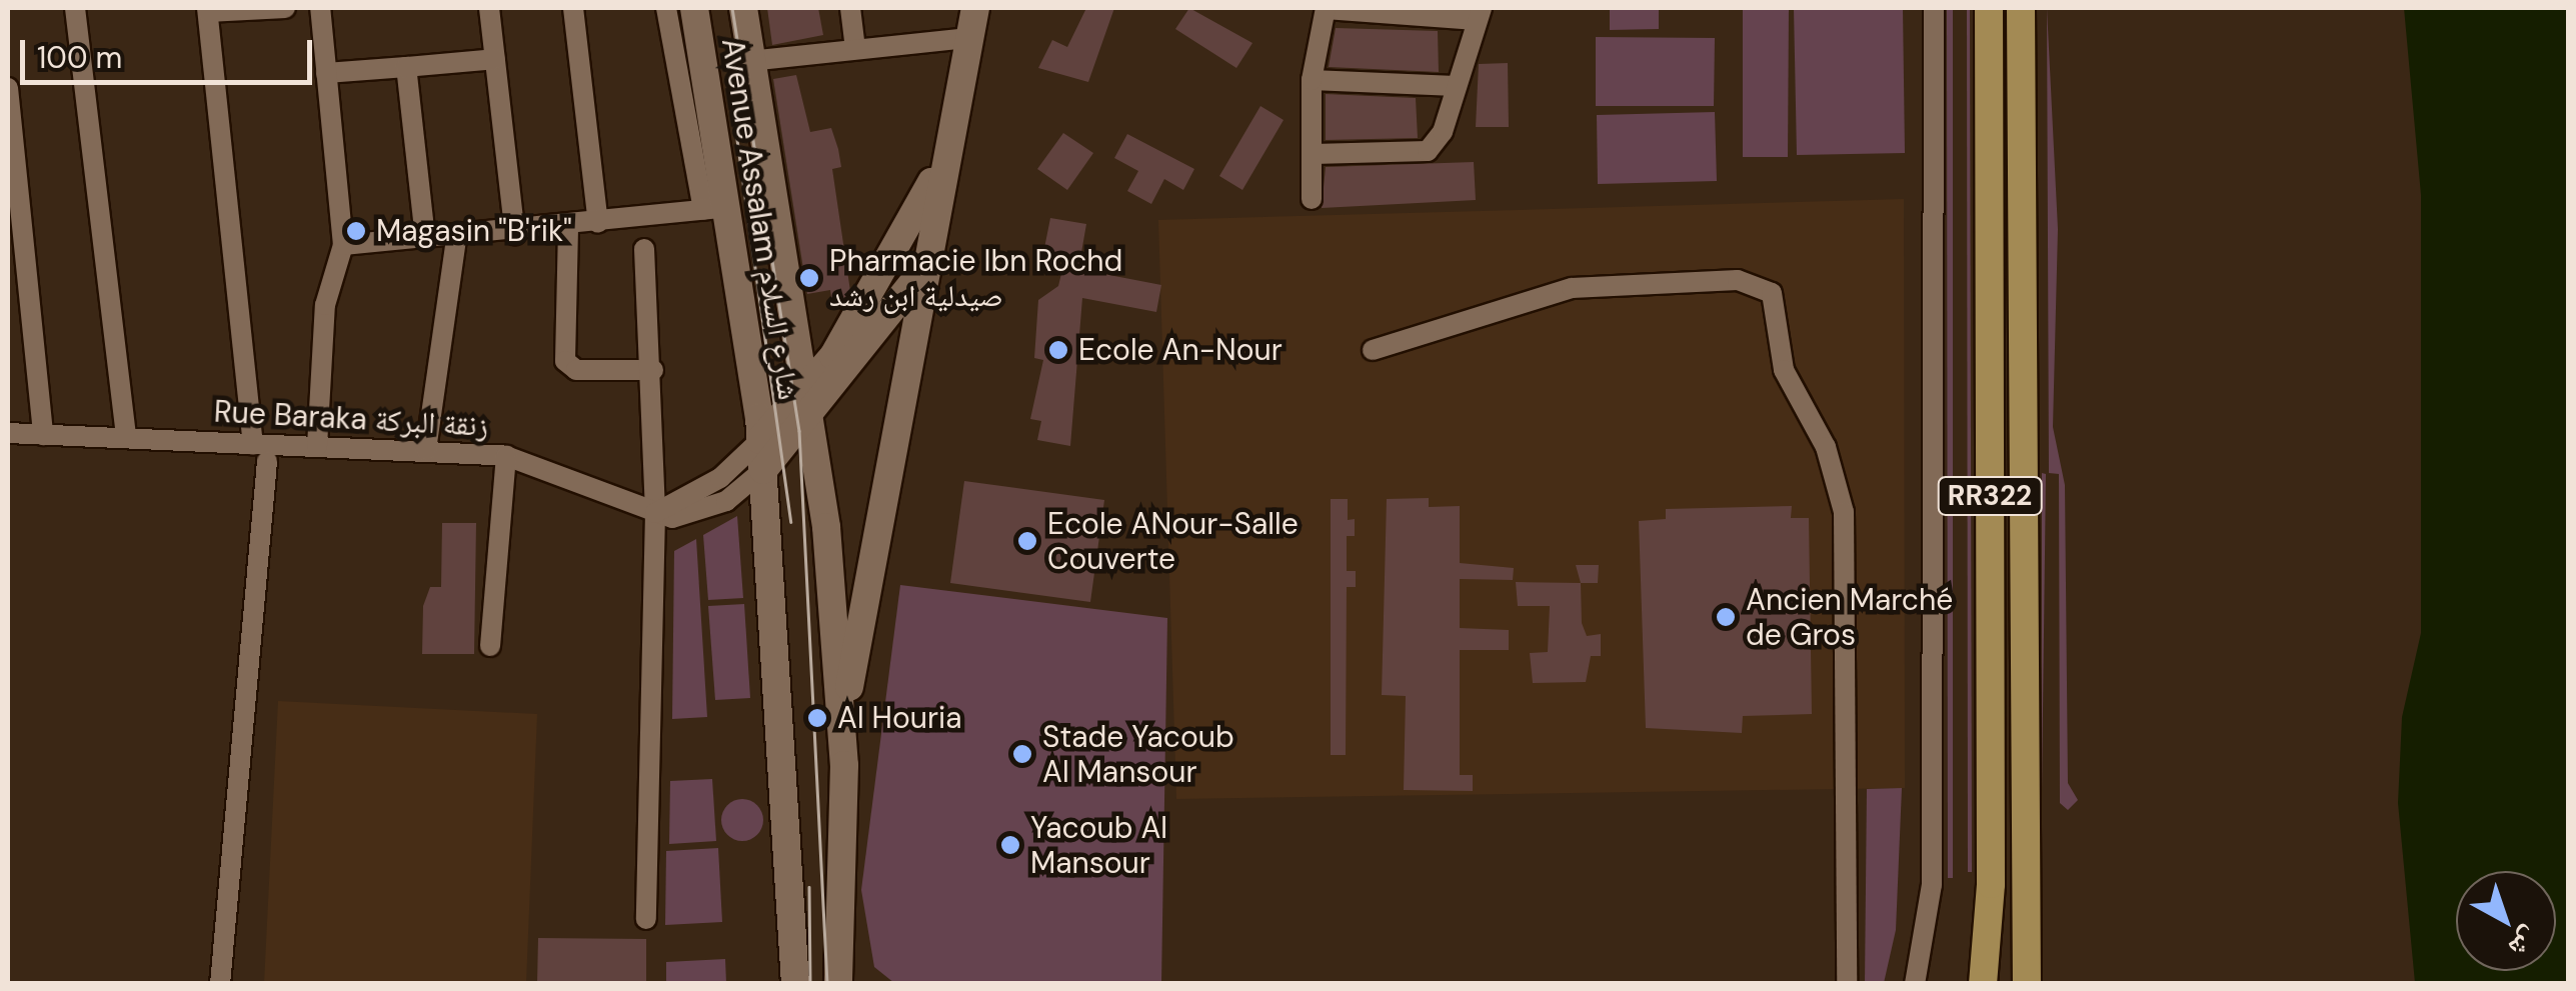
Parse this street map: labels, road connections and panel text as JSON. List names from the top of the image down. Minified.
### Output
{"streets":{"main road":["Avenue Assalam شارع السلام","RR322"],"street":["Rue Baraka زنقة البركة"]},"crossings":[["Avenue Assalam شارع السلام","Rue Baraka زنقة البركة"]],"places":["Magasin \"B'rik\"","Pharmacie Ibn Rochd صيدلية ابن رشد","Ecole An-Nour","Ecole ANour-Salle Couverte","Ancien Marché de Gros","Al Houria","Stade Yacoub Al Mansour","Yacoub Al Mansour"],"scale_bar":"100 m","north":"bottom right"}
